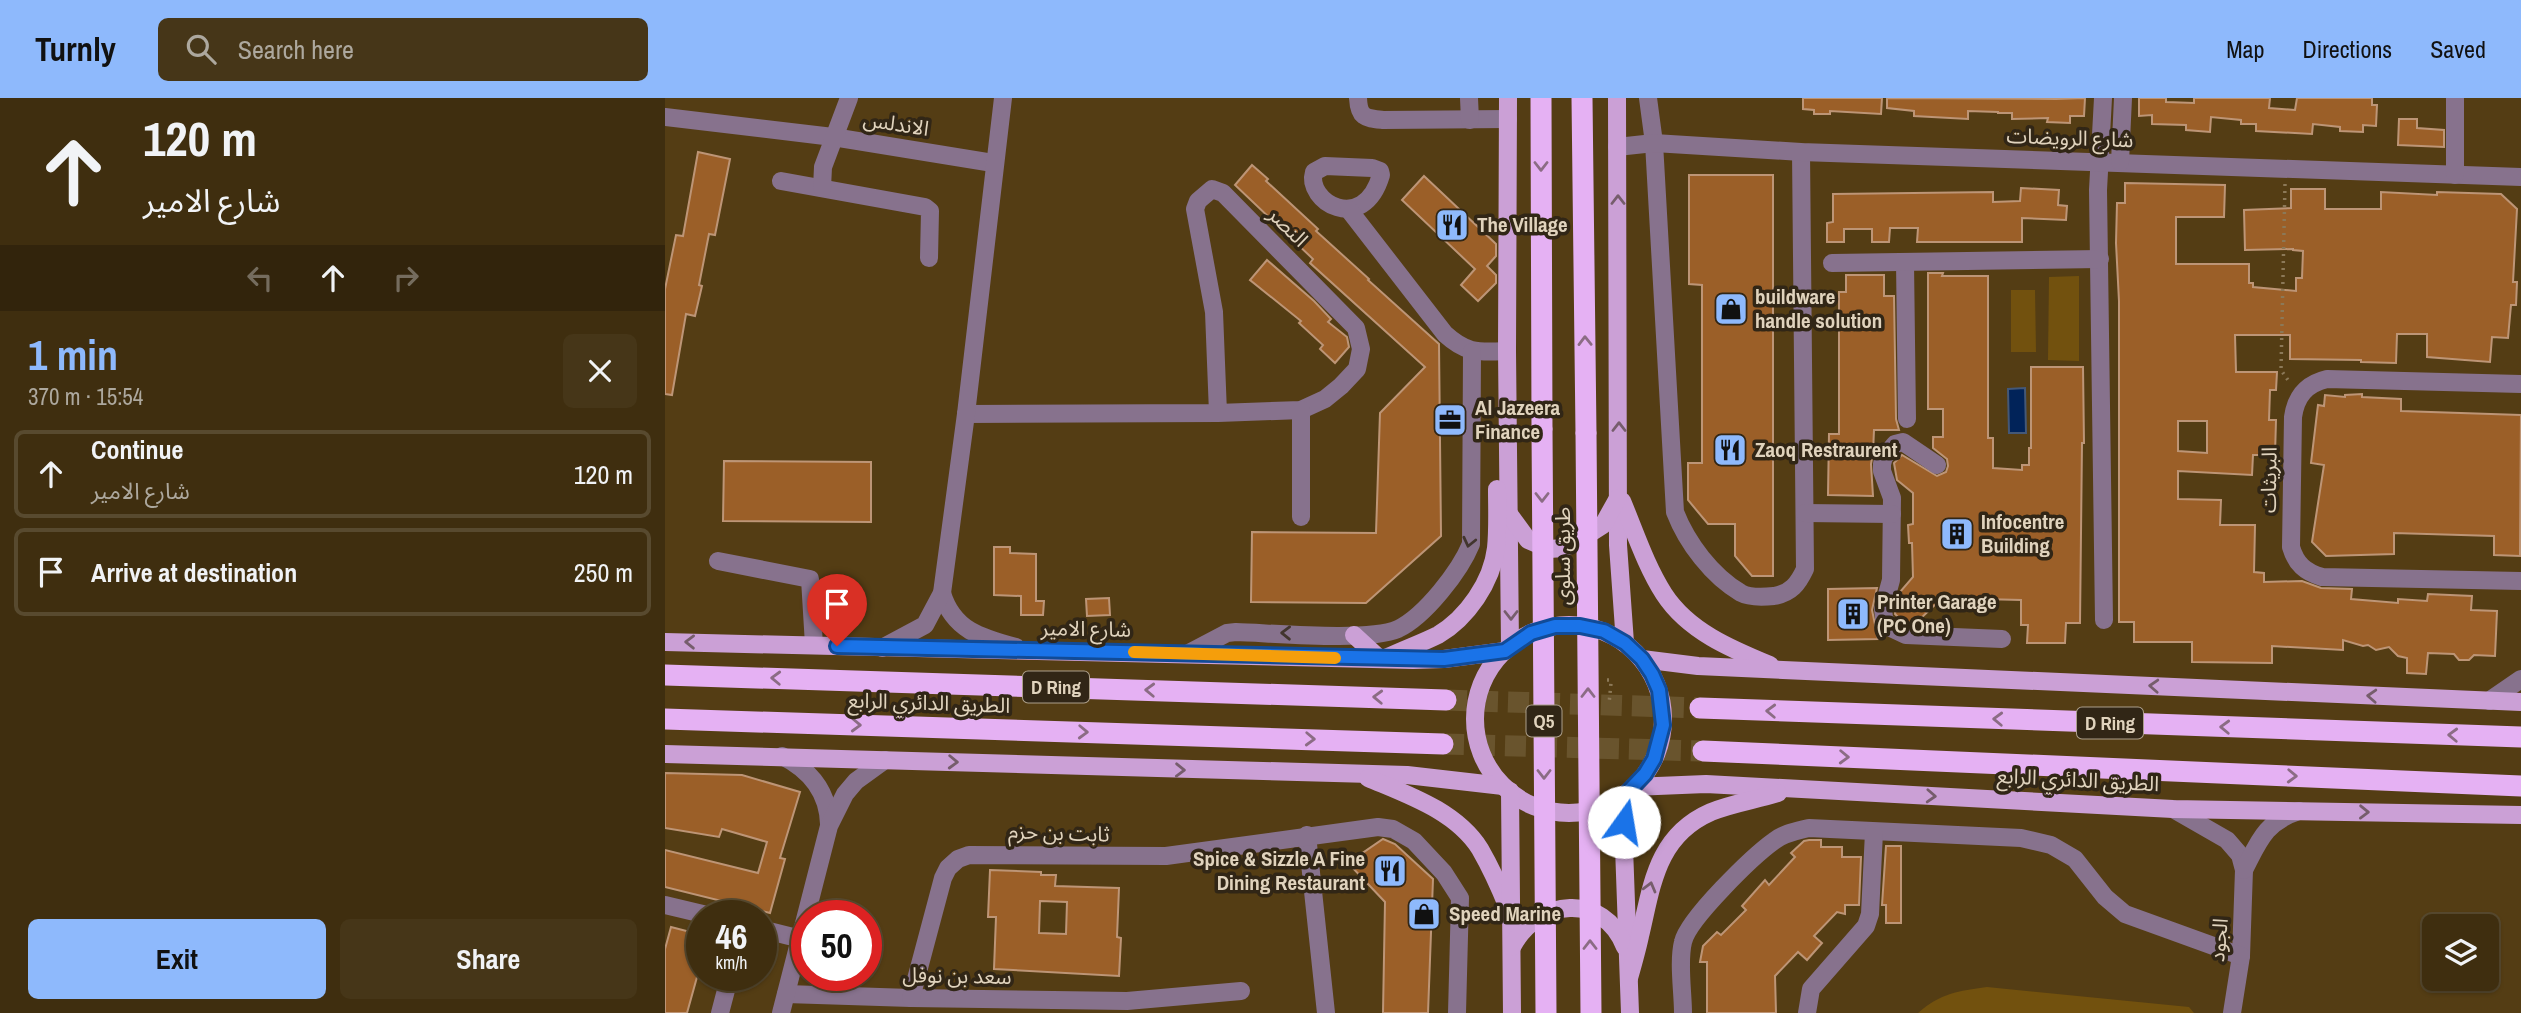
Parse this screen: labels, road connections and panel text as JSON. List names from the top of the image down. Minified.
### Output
{"streets":{"highway":["طريق سلوى","D Ring","الطريق الدائري الرابع","Q5"],"main road":["شارع الامير"],"street":["الاندلس","شارع الرويضات","النصر","البريثات","ثابت بن حزم","الجود","سعد بن نوفل"]},"crossings":[["شارع الامير","D Ring"],["شارع الامير","الطريق الدائري الرابع"],["D Ring","الطريق الدائري الرابع"],["الطريق الدائري الرابع","الجود"],["ثابت بن حزم","سعد بن نوفل"]],"places":{"restaurant":["The Village","Zaoq Restraurent","Spice & Sizzle A Fine Dining Restaurant"],"shop":["buildware handle solution","Speed Marine"],"office":["Al Jazeera Finance"],"building":["Infocentre Building","Printer Garage (PC One)"]},"page":{"header":"Turnly","search":"Search here","nav":["Map","Directions","Saved"],"turn":["120 m","شارع الامير"],"heading":["1 min","370 m · 15:54"],"list":[{"name":"Continue","note":"شارع الامير","value":"120 m"},{"name":"Arrive at destination","value":"250 m"}],"speed":"46 km/h","limit":"50","buttons":["Exit","Share"]}}
